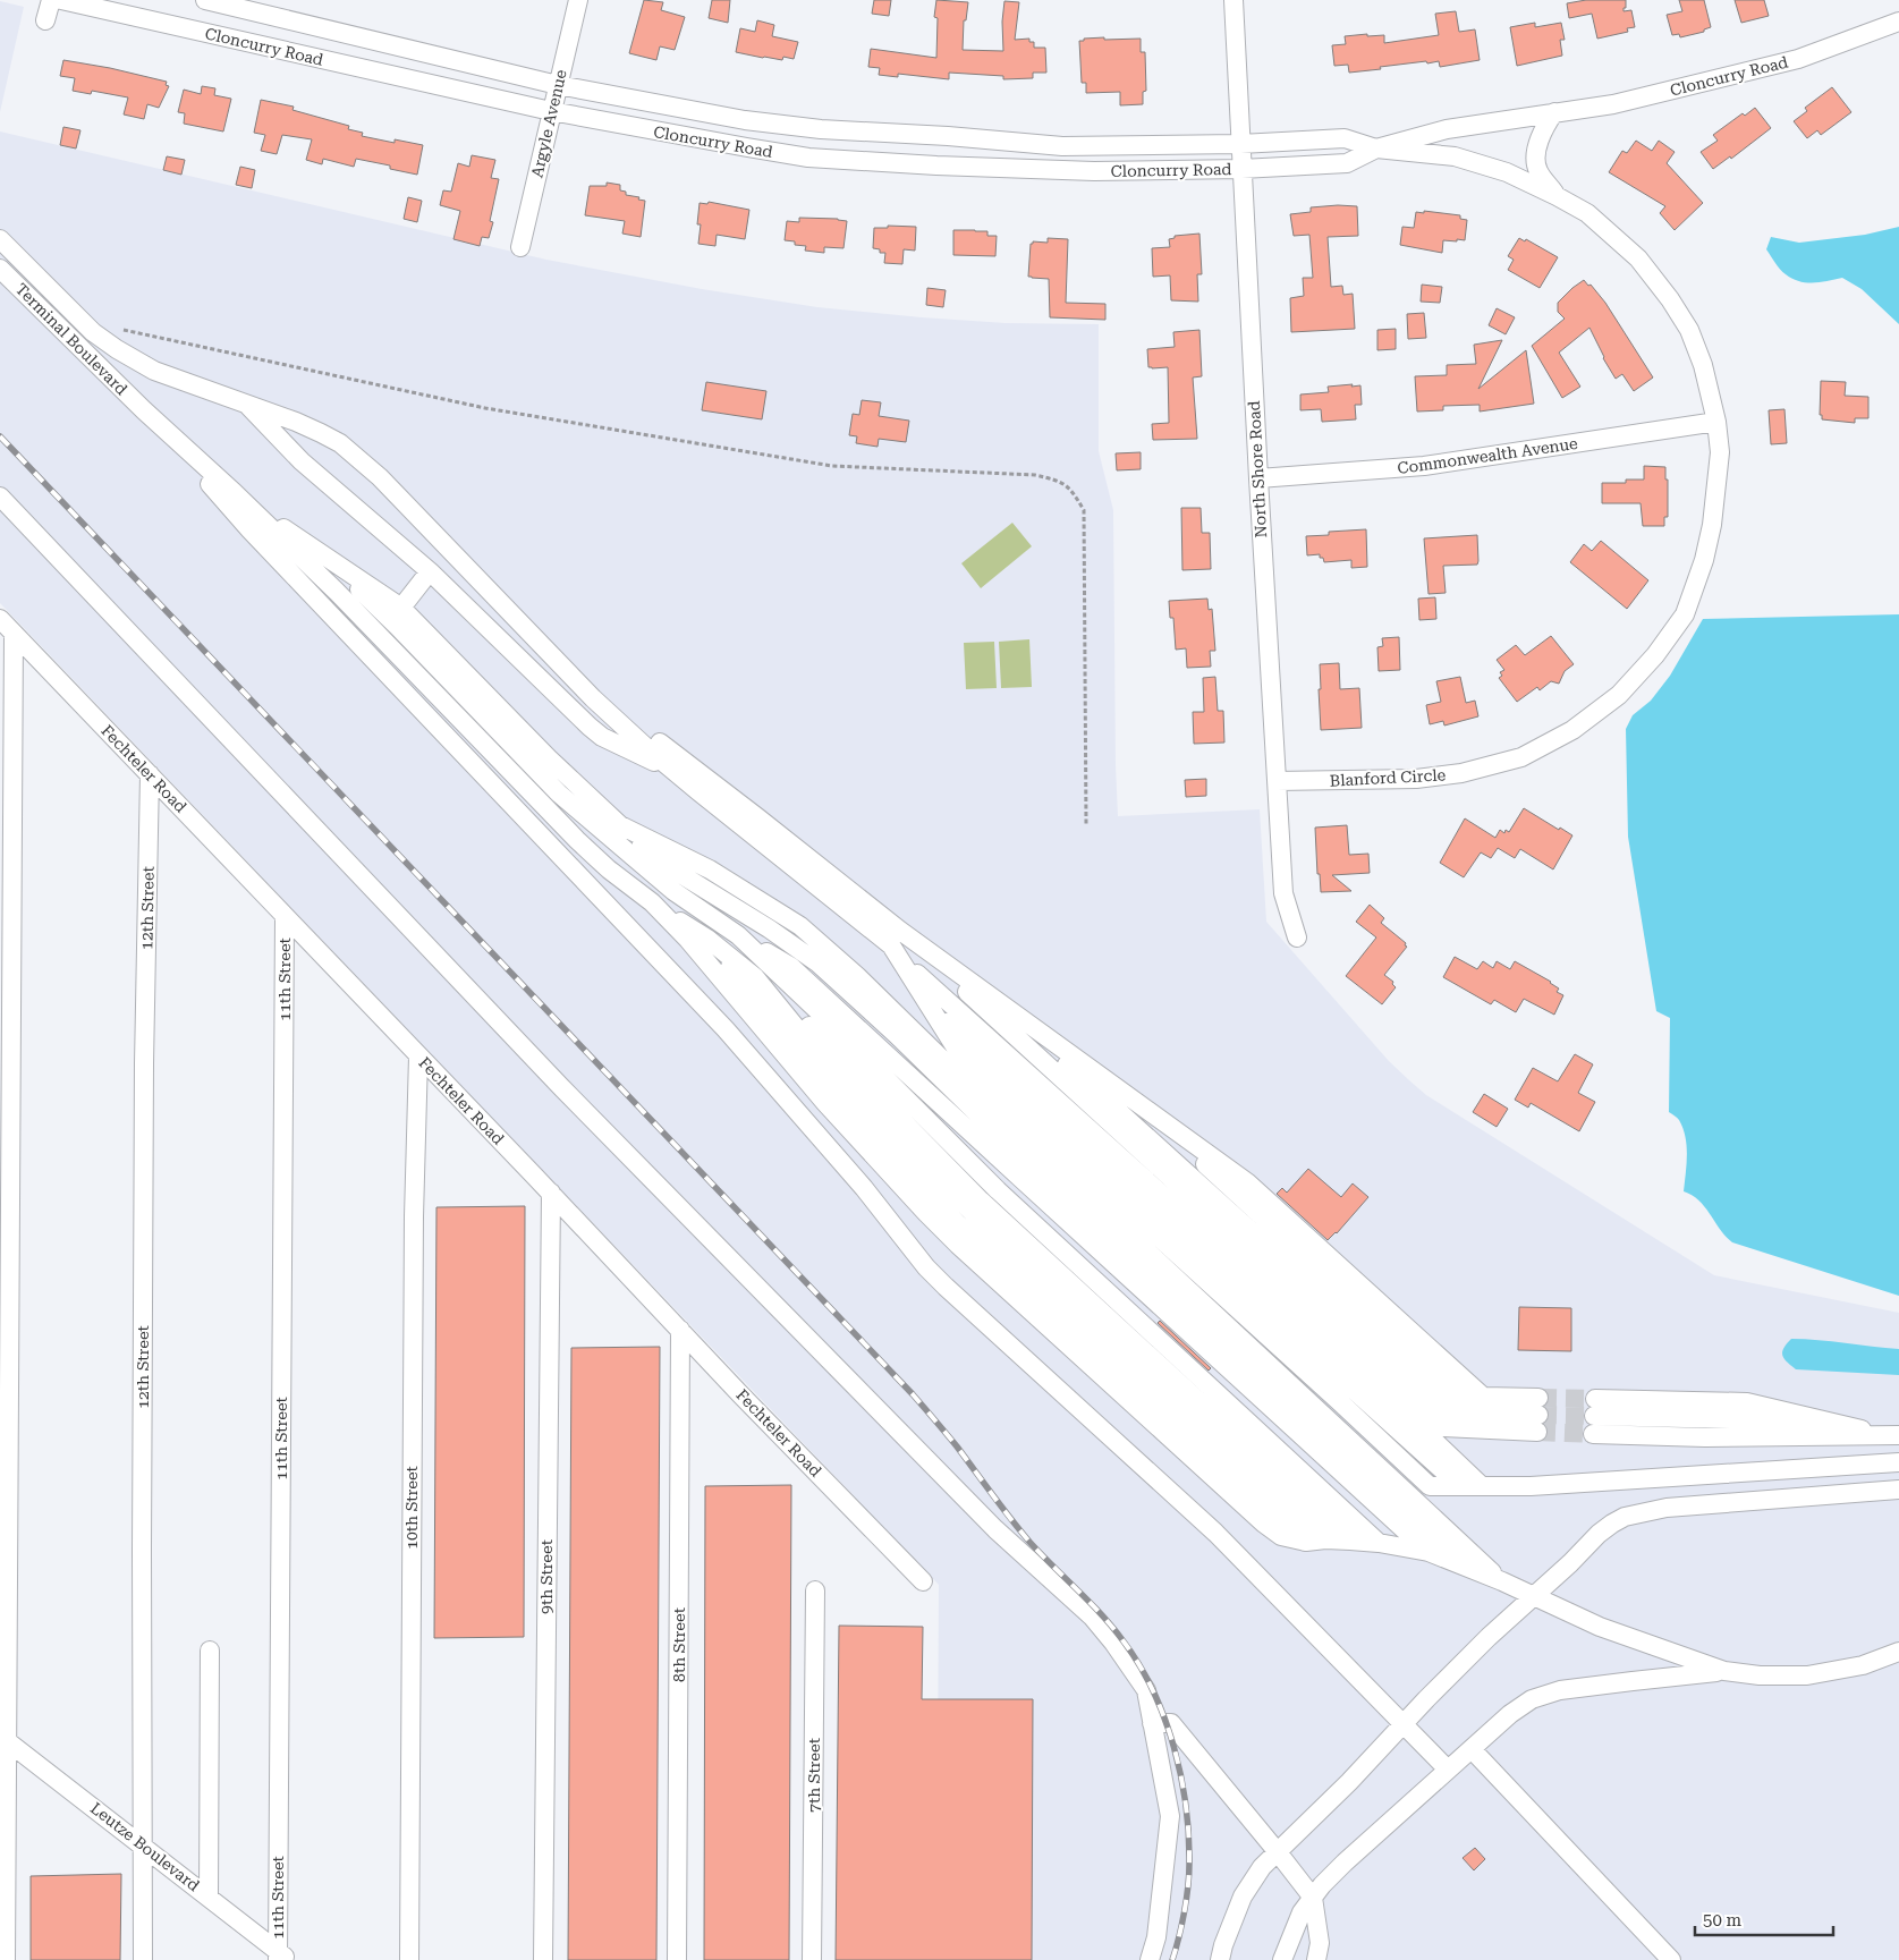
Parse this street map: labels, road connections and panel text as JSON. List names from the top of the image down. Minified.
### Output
{"streets":{"street":["Cloncurry Road","Argyle Avenue","Terminal Boulevard","Commonwealth Avenue","North Shore Road","Fechteler Road","Blanford Circle","12th Street","11th Street","10th Street","9th Street","8th Street","7th Street","Leutze Boulevard"]},"crossings":[["Cloncurry Road","Argyle Avenue"],["Cloncurry Road","North Shore Road"],["Cloncurry Road","Blanford Circle"],["Commonwealth Avenue","North Shore Road"],["Commonwealth Avenue","Blanford Circle"],["North Shore Road","Blanford Circle"],["Fechteler Road","12th Street"],["Fechteler Road","11th Street"],["Fechteler Road","10th Street"],["Fechteler Road","9th Street"],["Fechteler Road","8th Street"],["12th Street","Leutze Boulevard"],["11th Street","Leutze Boulevard"]],"scale_bar":"50 m"}
